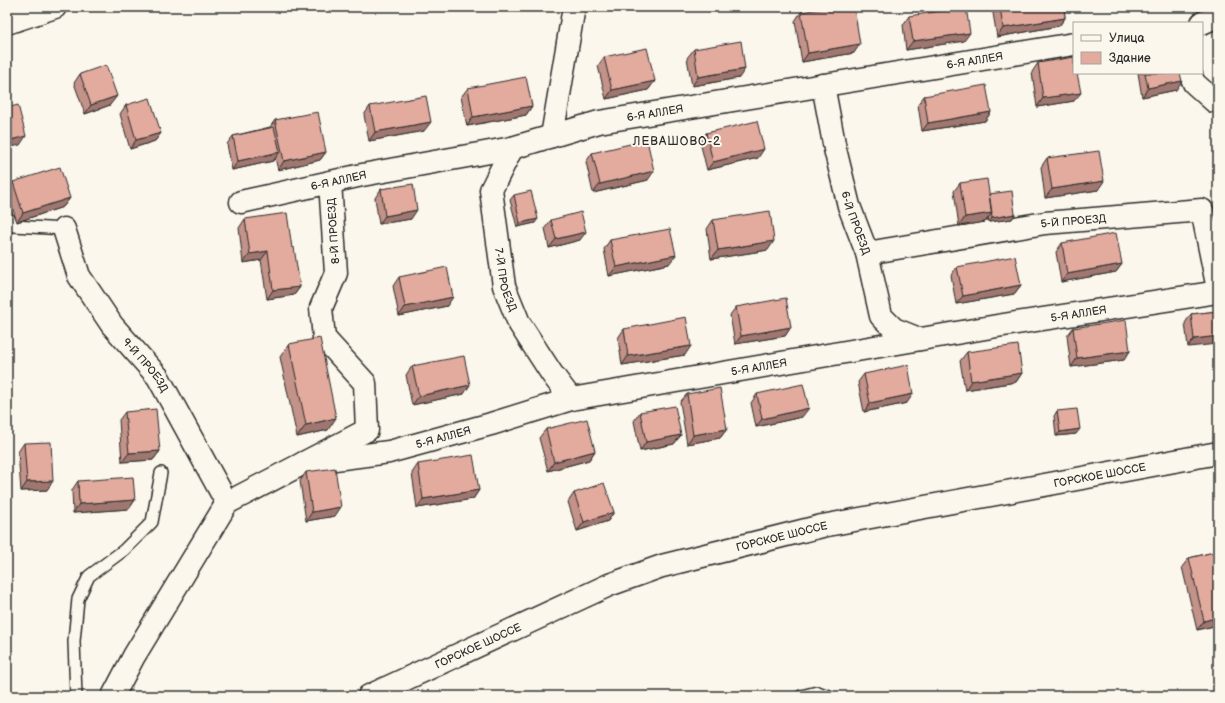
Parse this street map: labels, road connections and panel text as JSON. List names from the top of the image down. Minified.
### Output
{"streets":{"street":["6-Я АЛЛЕЯ","5-Й ПРОЕЗД","6-Й ПРОЕЗД","8-Й ПРОЕЗД","7-Й ПРОЕЗД","5-Я АЛЛЕЯ","9-Й ПРОЕЗД","ГОРСКОЕ ШОССЕ"]},"crossings":[["6-Я АЛЛЕЯ","6-Й ПРОЕЗД"],["6-Я АЛЛЕЯ","8-Й ПРОЕЗД"],["6-Я АЛЛЕЯ","7-Й ПРОЕЗД"],["5-Й ПРОЕЗД","6-Й ПРОЕЗД"],["5-Й ПРОЕЗД","5-Я АЛЛЕЯ"],["6-Й ПРОЕЗД","5-Я АЛЛЕЯ"],["8-Й ПРОЕЗД","5-Я АЛЛЕЯ"],["7-Й ПРОЕЗД","5-Я АЛЛЕЯ"]],"districts":["ЛЕВАШОВО-2"],"legend":["Улица","Здание"]}
